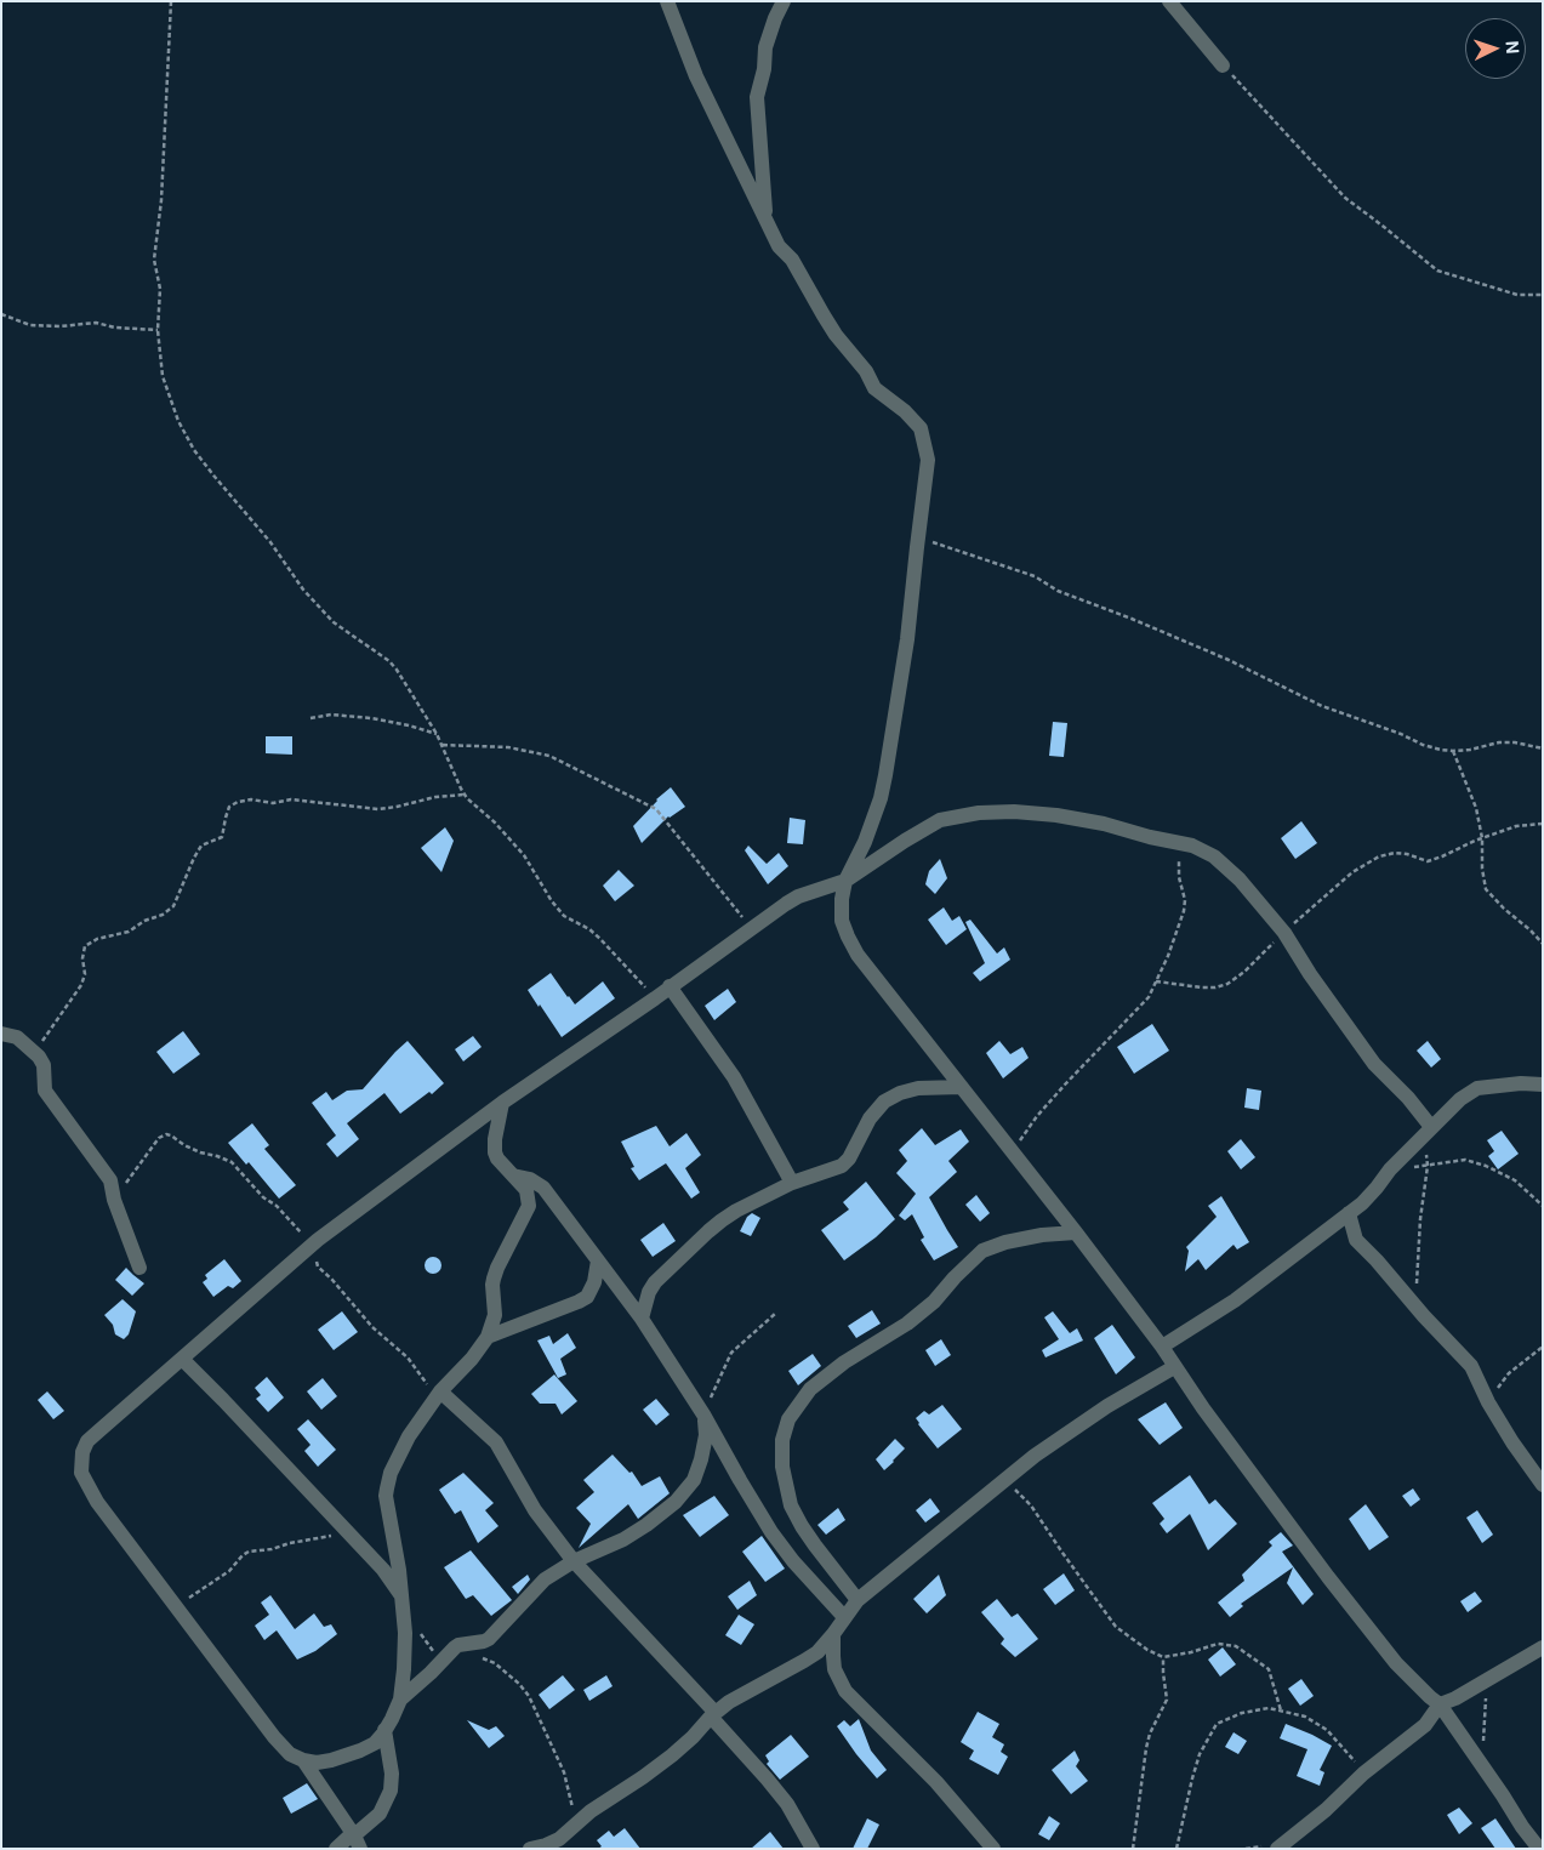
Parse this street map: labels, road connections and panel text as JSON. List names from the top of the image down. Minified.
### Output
{"north":"right"}
